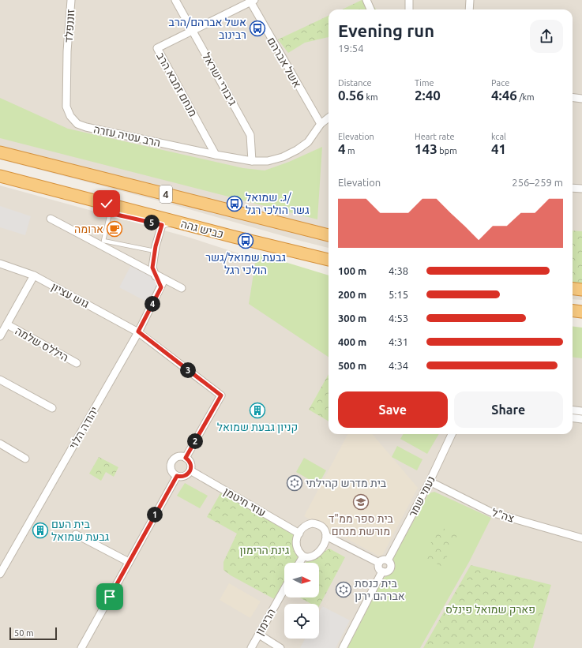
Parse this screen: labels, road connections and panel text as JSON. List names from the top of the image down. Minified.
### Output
{"streets":{"highway":["4","כביש גהה"],"street":["זוננפלד","אשל אברהם","גיבורי ישראל","מנחם זמבא הרב","הרב עטיה עזרה","גוש עציון","היללס שלמה","יהודה הלוי","נעמי שמר","עוזי חיטמן","צה\"ל","הרימון"]},"crossings":[["זוננפלד","הרב עטיה עזרה"],["אשל אברהם","הרב עטיה עזרה"],["גיבורי ישראל","מנחם זמבא הרב"],["גיבורי ישראל","הרב עטיה עזרה"],["מנחם זמבא הרב","הרב עטיה עזרה"],["גוש עציון","יהודה הלוי"],["גוש עציון","עוזי חיטמן"],["נעמי שמר","צה\"ל"]],"parks":["גינת הרימון","פארק שמואל פינלס"],"places":{"bus stop":["אשל אברהם/הרב רבינוב","ג. שמואל/ גשר הולכי רגל","גבעת שמואל/גשר הולכי רגל"],"cafe":["ארומה"],"building":["קניון גבעת שמואל","בית העם גבעת שמואל"],"synagogue":["בית מדרש קהילתי","בית כנסת אברהם ירנן"],"school or university":["בית ספר ממ\"ד מורשת מנחם"]},"scale_bar":"50 m","north":"right","page":{"heading":["Evening run","19:54"],"stats":[["Distance","0.56 km"],["Time","2:40"],["Pace","4:46 /km"],["Elevation","4 m"],["Heart rate","143 bpm"],["kcal","41"]],"chart":["Elevation","256–259 m"],"pins":["5","4","3","2","1"],"list":[{"name":"100 m","note":"4:38"},{"name":"200 m","note":"5:15"},{"name":"300 m","note":"4:53"},{"name":"400 m","note":"4:31"},{"name":"500 m","note":"4:34"}],"buttons":["Save","Share"],"scale":"50 m"}}
